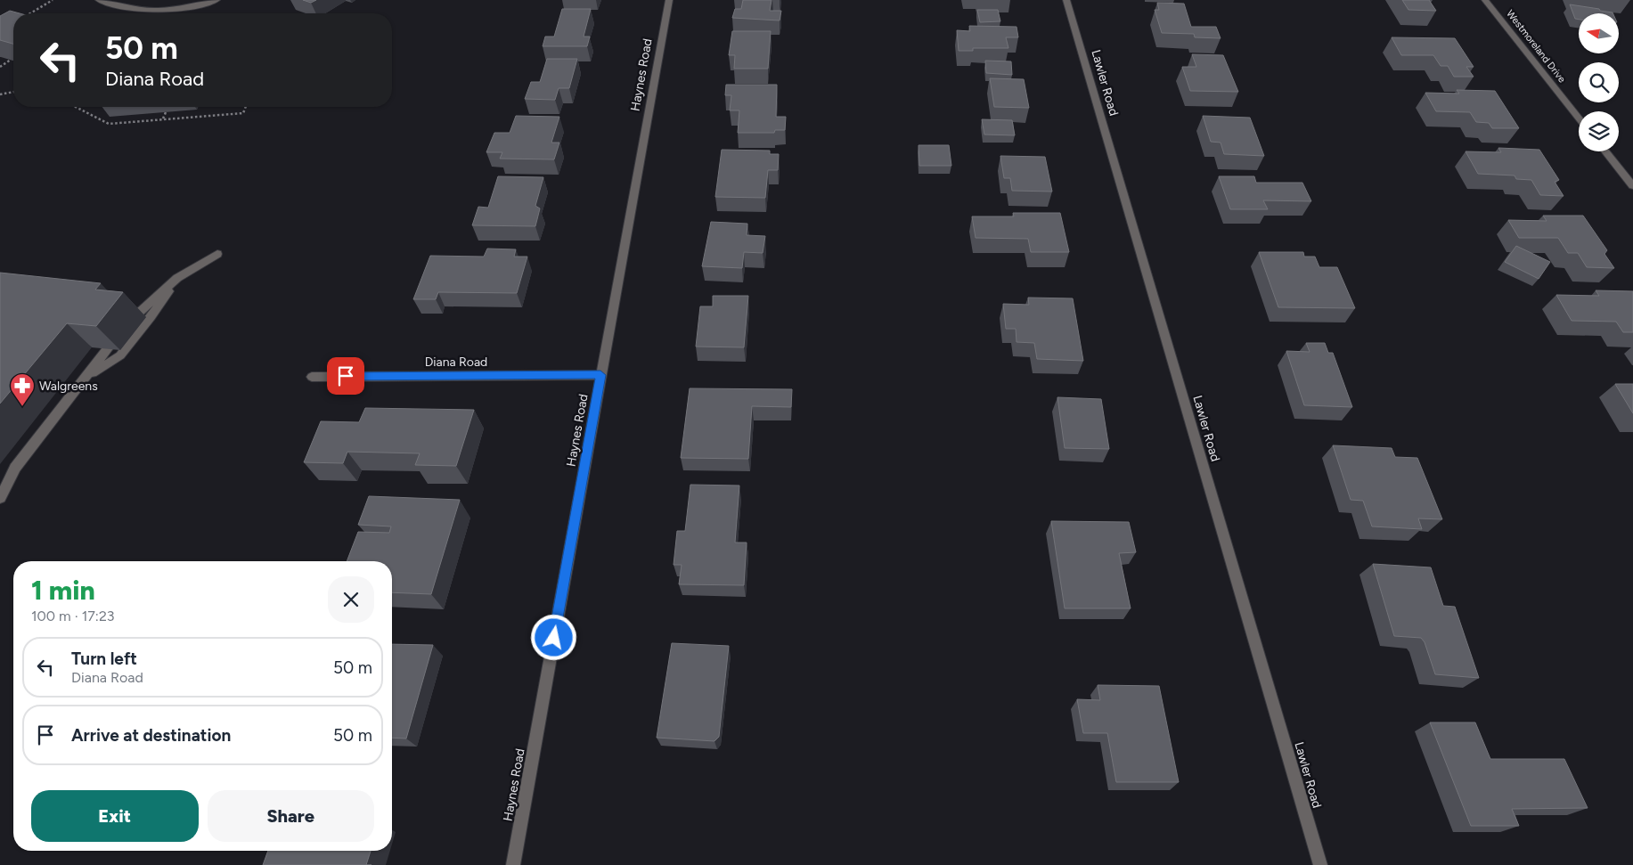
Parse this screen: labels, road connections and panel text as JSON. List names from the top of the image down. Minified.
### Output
{"streets":{"street":["Westmoreland Drive","Haynes Road","Lawler Road","Diana Road"]},"crossings":[["Haynes Road","Diana Road"]],"places":{"pharmacy":["Walgreens"]},"north":"left","page":{"turn":["50 m","Diana Road"],"heading":["1 min","100 m · 17:23"],"list":[{"name":"Turn left","note":"Diana Road","value":"50 m"},{"name":"Arrive at destination","value":"50 m"}],"buttons":["Exit","Share"]}}
